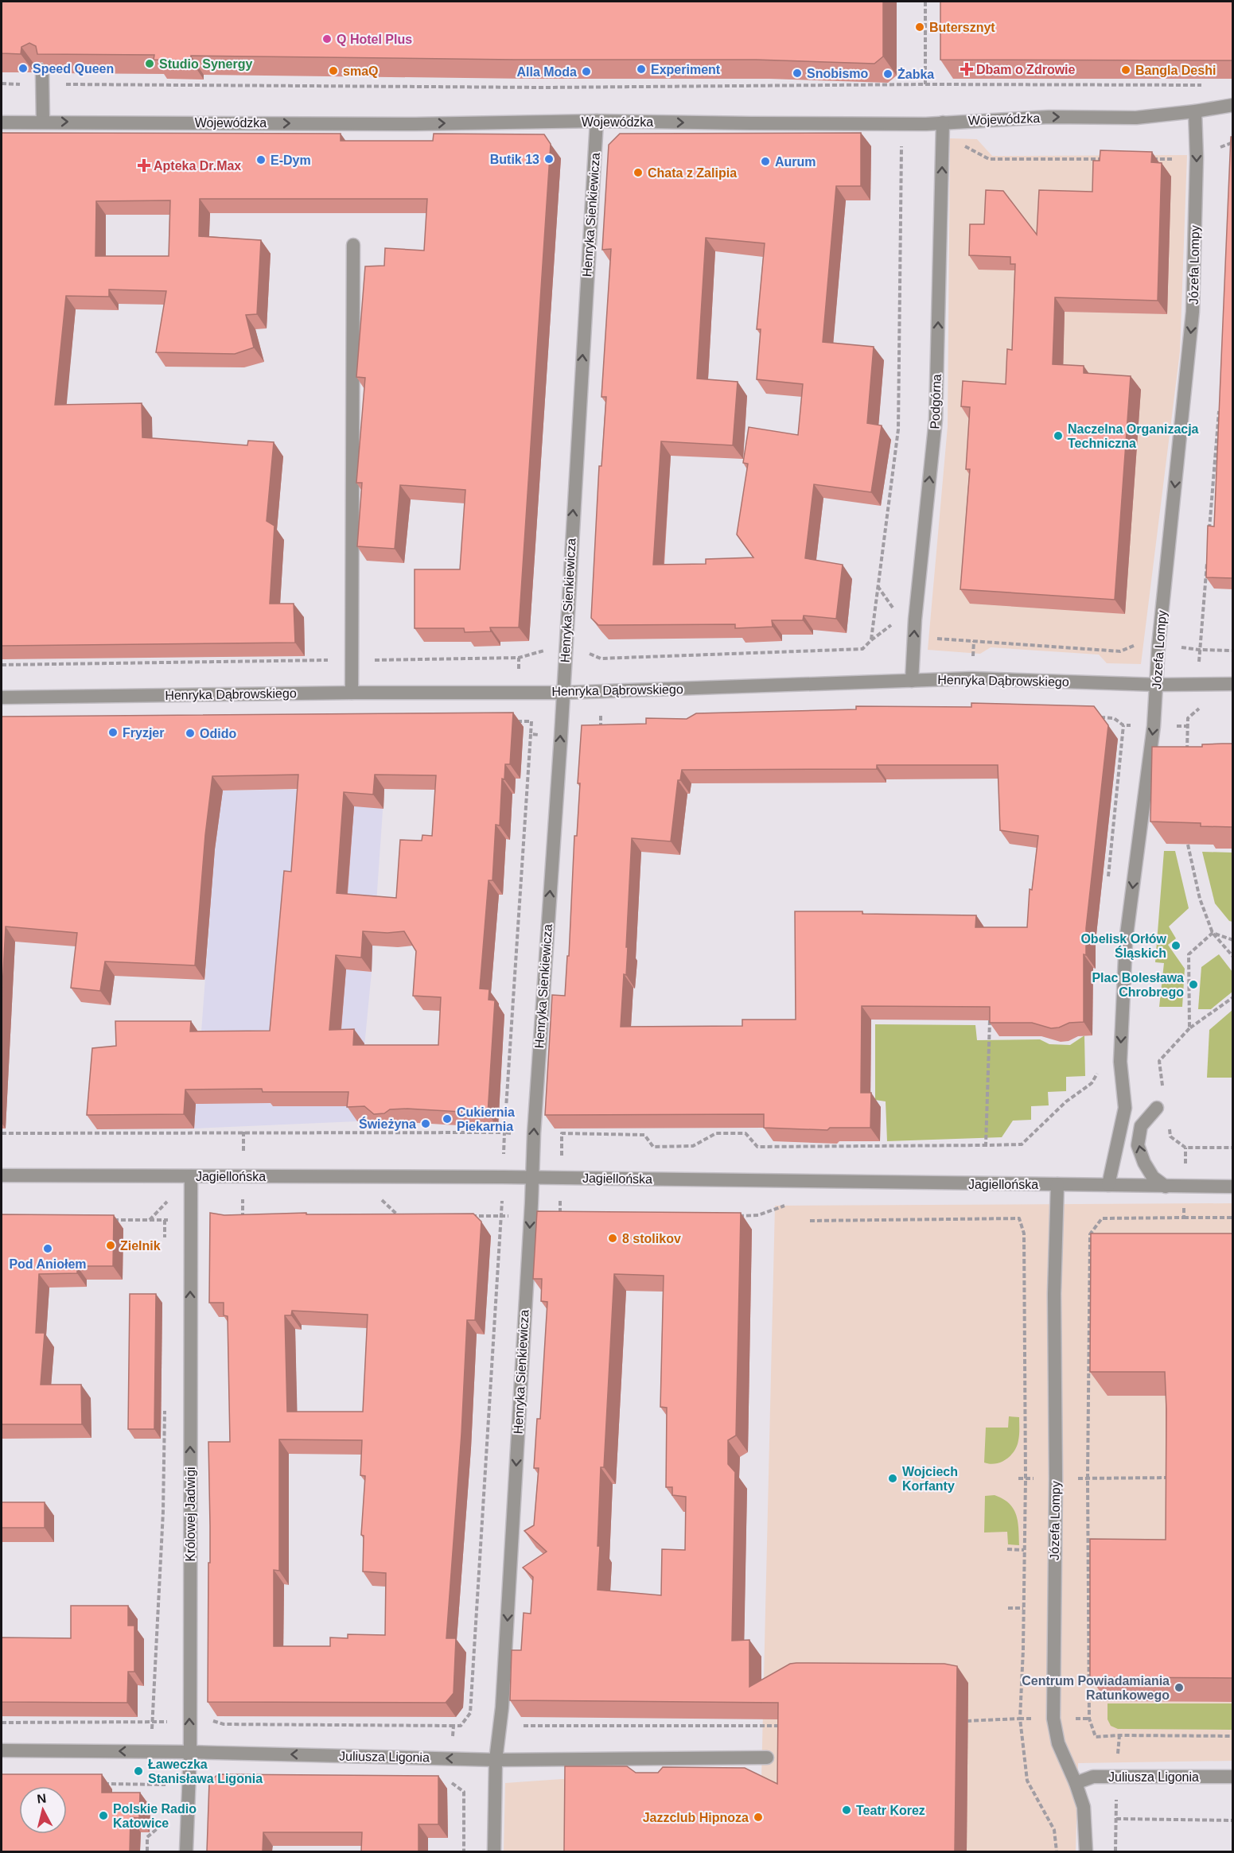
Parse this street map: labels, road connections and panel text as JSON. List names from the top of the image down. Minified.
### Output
{"streets":{"street":["Wojewódzka","Henryka Sienkiewicza","Józefa Lompy","Podgórna","Henryka Dąbrowskiego","Jagiellońska","Królowej Jadwigi","Juliusza Ligonia"]},"crossings":[["Wojewódzka","Henryka Sienkiewicza"],["Wojewódzka","Józefa Lompy"],["Wojewódzka","Podgórna"],["Henryka Sienkiewicza","Henryka Dąbrowskiego"],["Henryka Sienkiewicza","Jagiellońska"],["Henryka Sienkiewicza","Juliusza Ligonia"],["Józefa Lompy","Henryka Dąbrowskiego"],["Józefa Lompy","Jagiellońska"],["Józefa Lompy","Juliusza Ligonia"],["Podgórna","Henryka Dąbrowskiego"],["Jagiellońska","Królowej Jadwigi"],["Królowej Jadwigi","Juliusza Ligonia"]],"one_way":["Wojewódzka","Józefa Lompy","Podgórna","Królowej Jadwigi","Juliusza Ligonia"],"places":{"other":["Butersznyt","Q Hotel Plus","Studio Synergy","Speed Queen","Experiment","Bangla Deshi","smaQ","Alla Moda","Snobismo","Żabka","Butik 13","E-Dym","Aurum","Chata z Zalipia","Naczelna Organizacja Techniczna","Fryzjer","Odido","Obelisk Orłów Śląskich","Plac Bolesława Chrobrego","Cukiernia Piekarnia","Świeżyna","8 stolikov","Zielnik","Pod Aniołem","Wojciech Korfanty","Centrum Powiadamiania Ratunkowego","Ławeczka Stanisława Ligonia","Teatr Korez","Polskie Radio Katowice","Jazzclub Hipnoza"],"health":["Dbam o Zdrowie","Apteka Dr.Max"]},"north":"top"}
